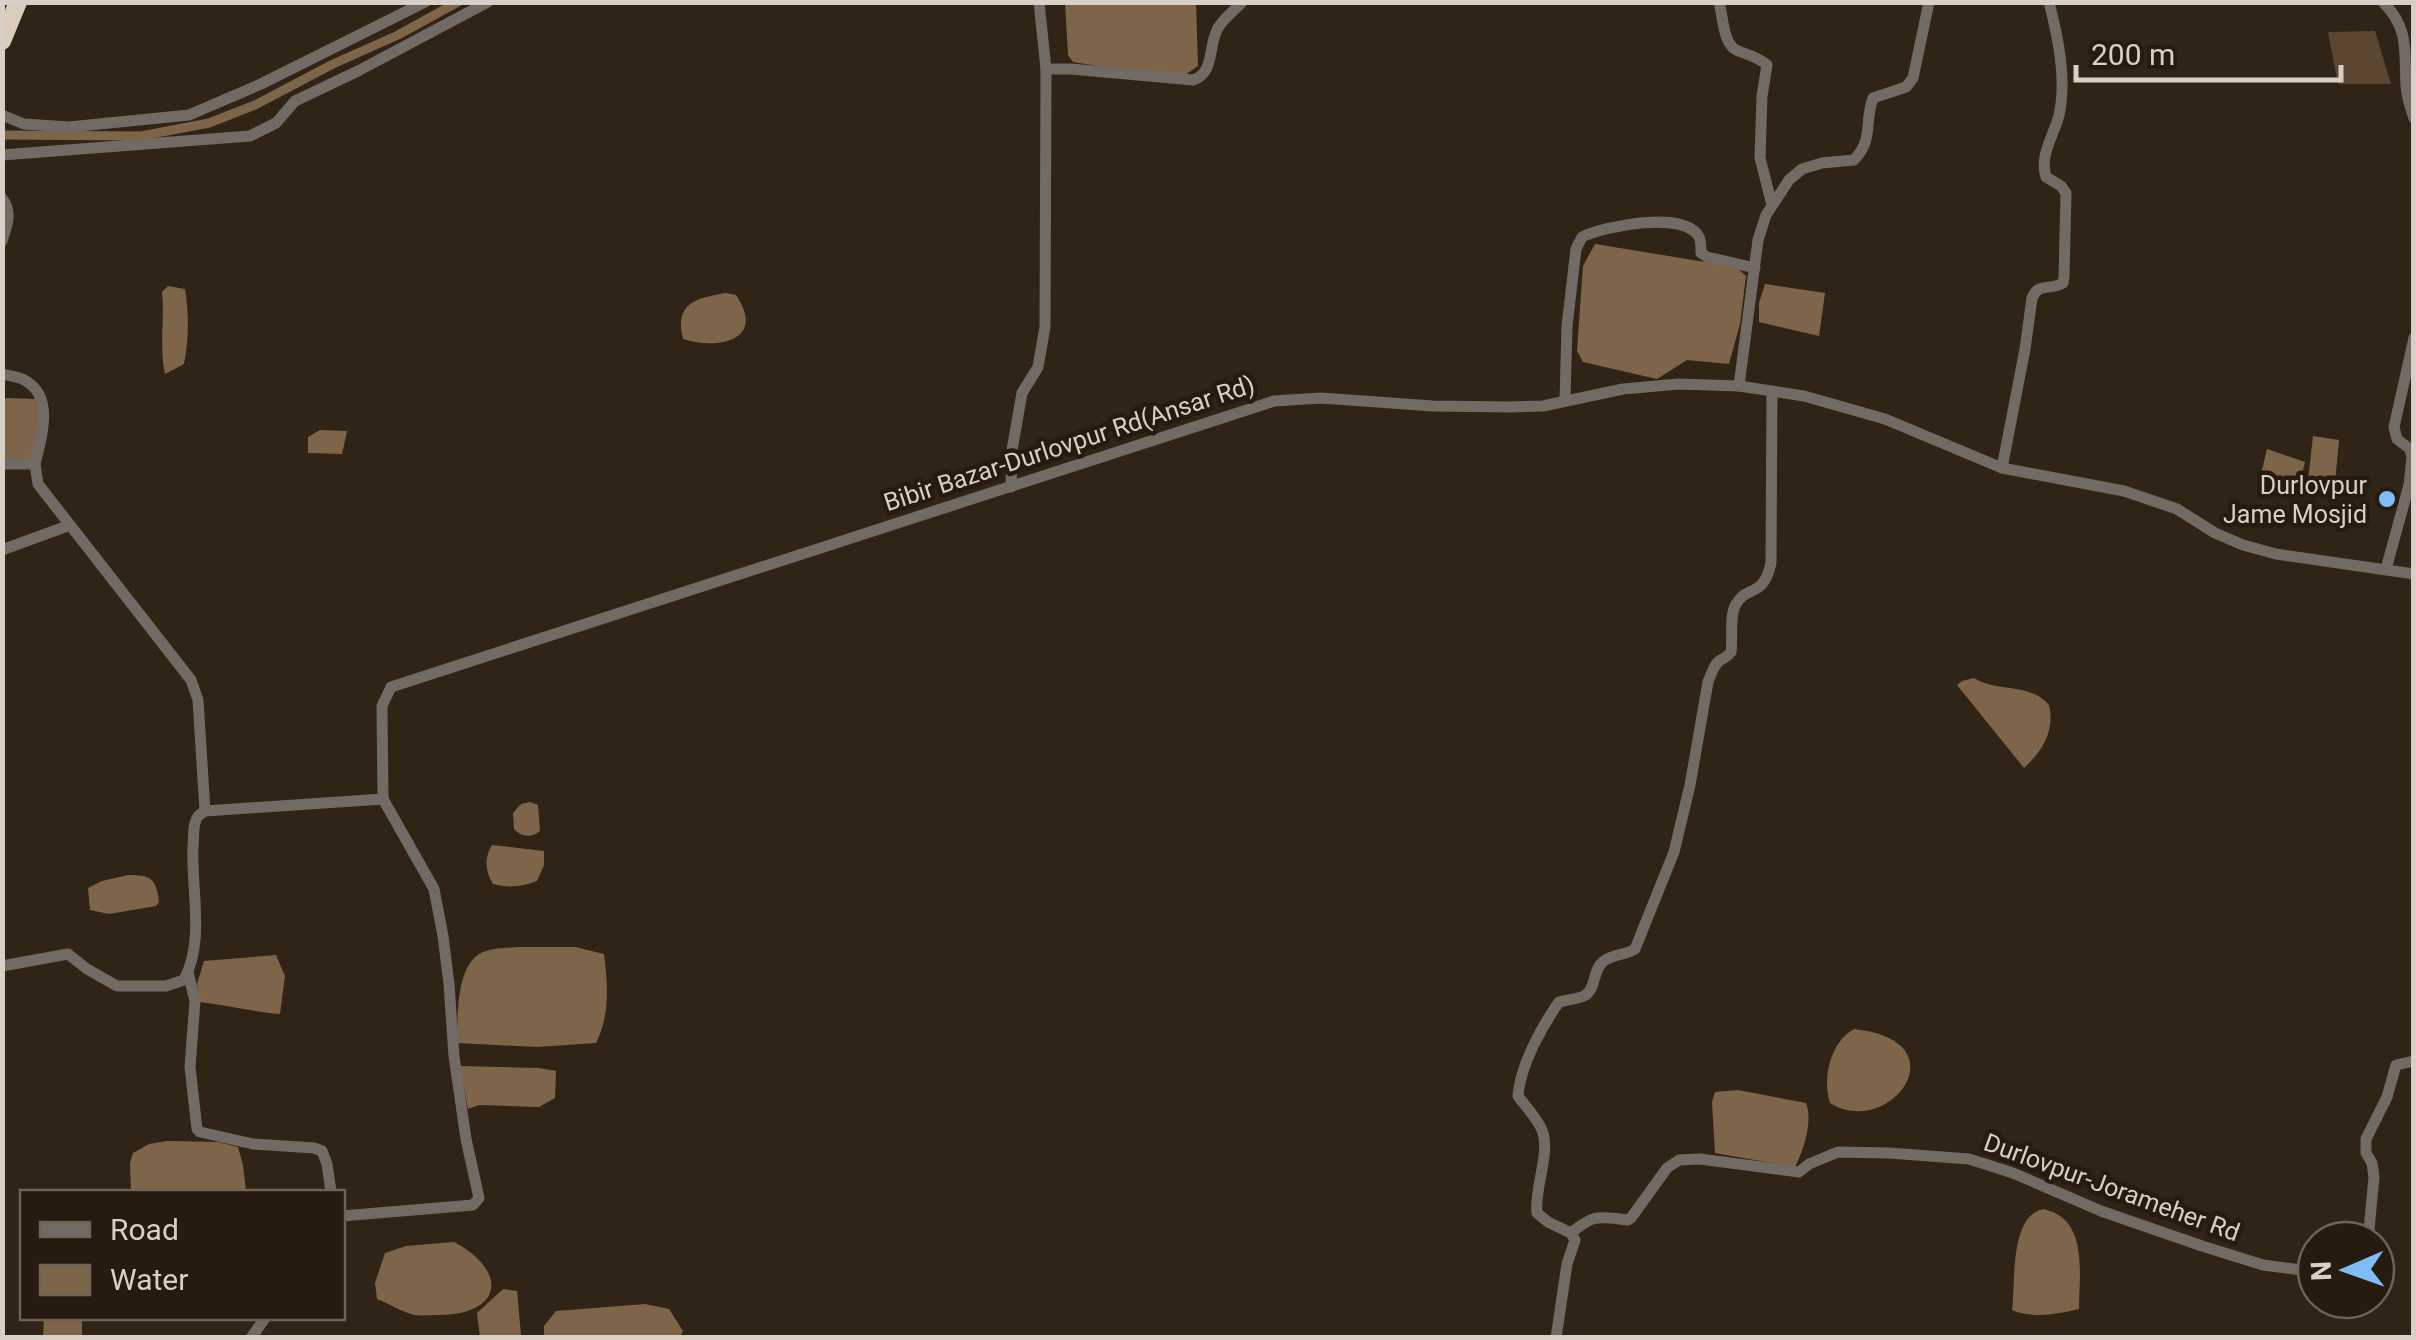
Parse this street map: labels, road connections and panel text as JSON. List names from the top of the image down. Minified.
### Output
{"streets":{"street":["Bibir Bazar-Durlovpur Rd(Ansar Rd)","Durlovpur-Jorameher Rd"]},"places":["Durlovpur Jame Mosjid"],"legend":["Road","Water"],"scale_bar":"200 m","north":"left"}
